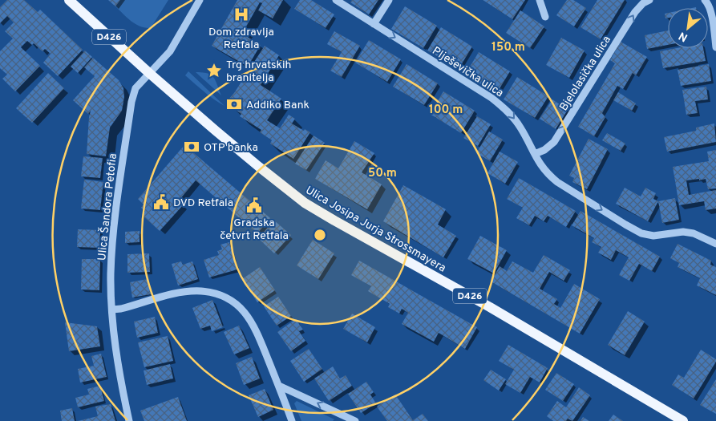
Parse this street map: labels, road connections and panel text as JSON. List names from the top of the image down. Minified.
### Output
{"streets":{"main road":["D426","Ulica Josipa Jurja Strossmayera"],"street":["Plješevička ulica","Bjelolasička ulica","Ulica Šandora Petofia"]},"crossings":[["Plješevička ulica","Bjelolasička ulica"],["Ulica Šandora Petofia","Ulica Josipa Jurja Strossmayera"]],"one_way":["Plješevička ulica","Bjelolasička ulica"],"places":{"hospital":["Dom zdravlja Retfala"],"place":["Trg hrvatskih branitelja"],"bank":["Addiko Bank","OTP banka"],"public building":["DVD Retfala","Gradska četvrt Retfala"]},"north":"bottom left","rings":["150 m","100 m","50 m"]}
